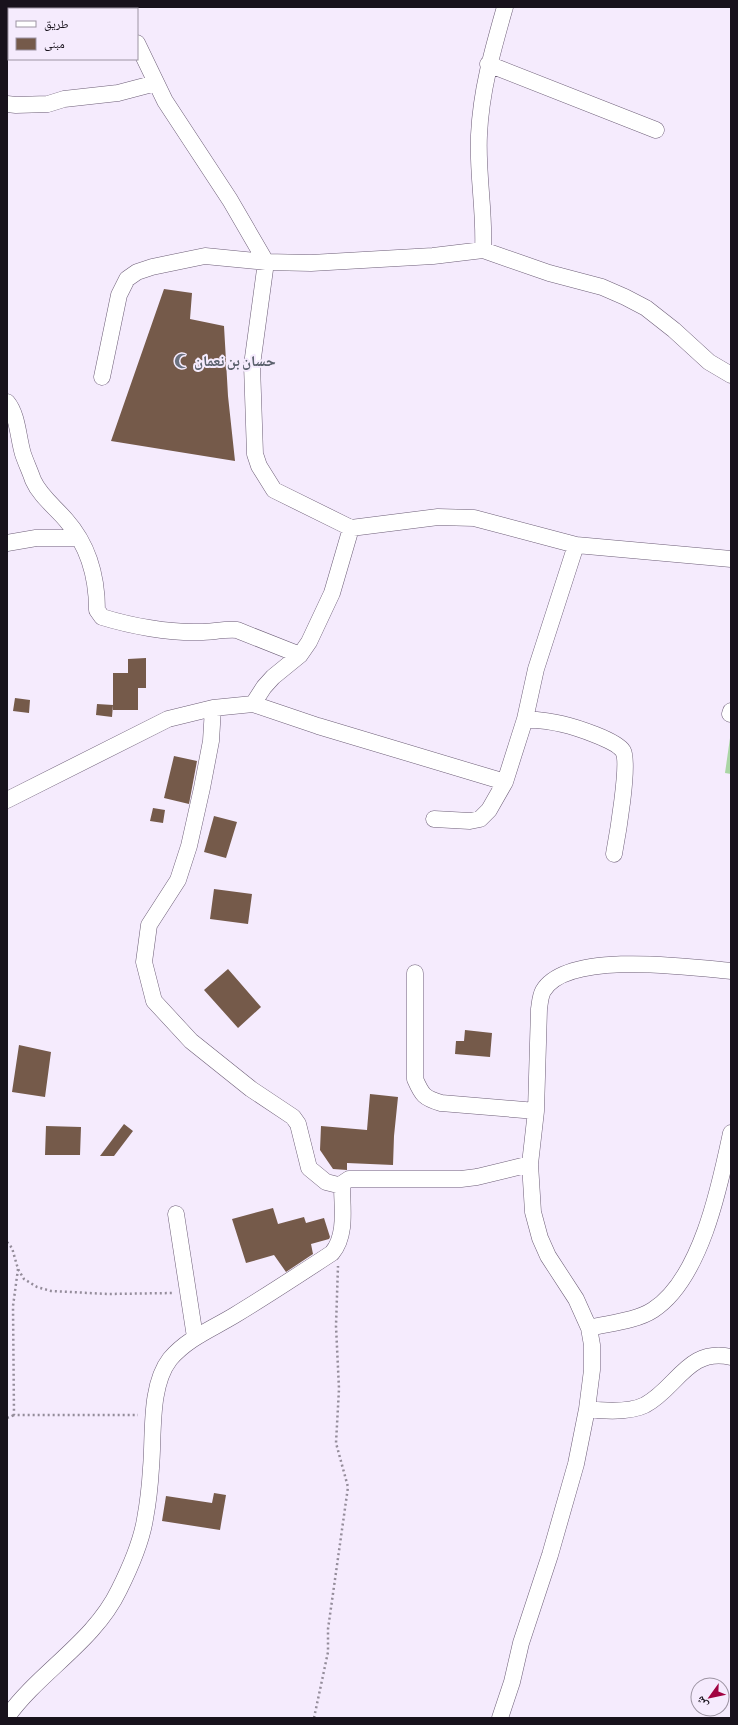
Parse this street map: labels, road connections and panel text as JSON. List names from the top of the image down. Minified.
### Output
{"places":{"mosque":["حسان بن نعمان"]},"legend":["طريق","مبنى"],"north":"bottom left"}
